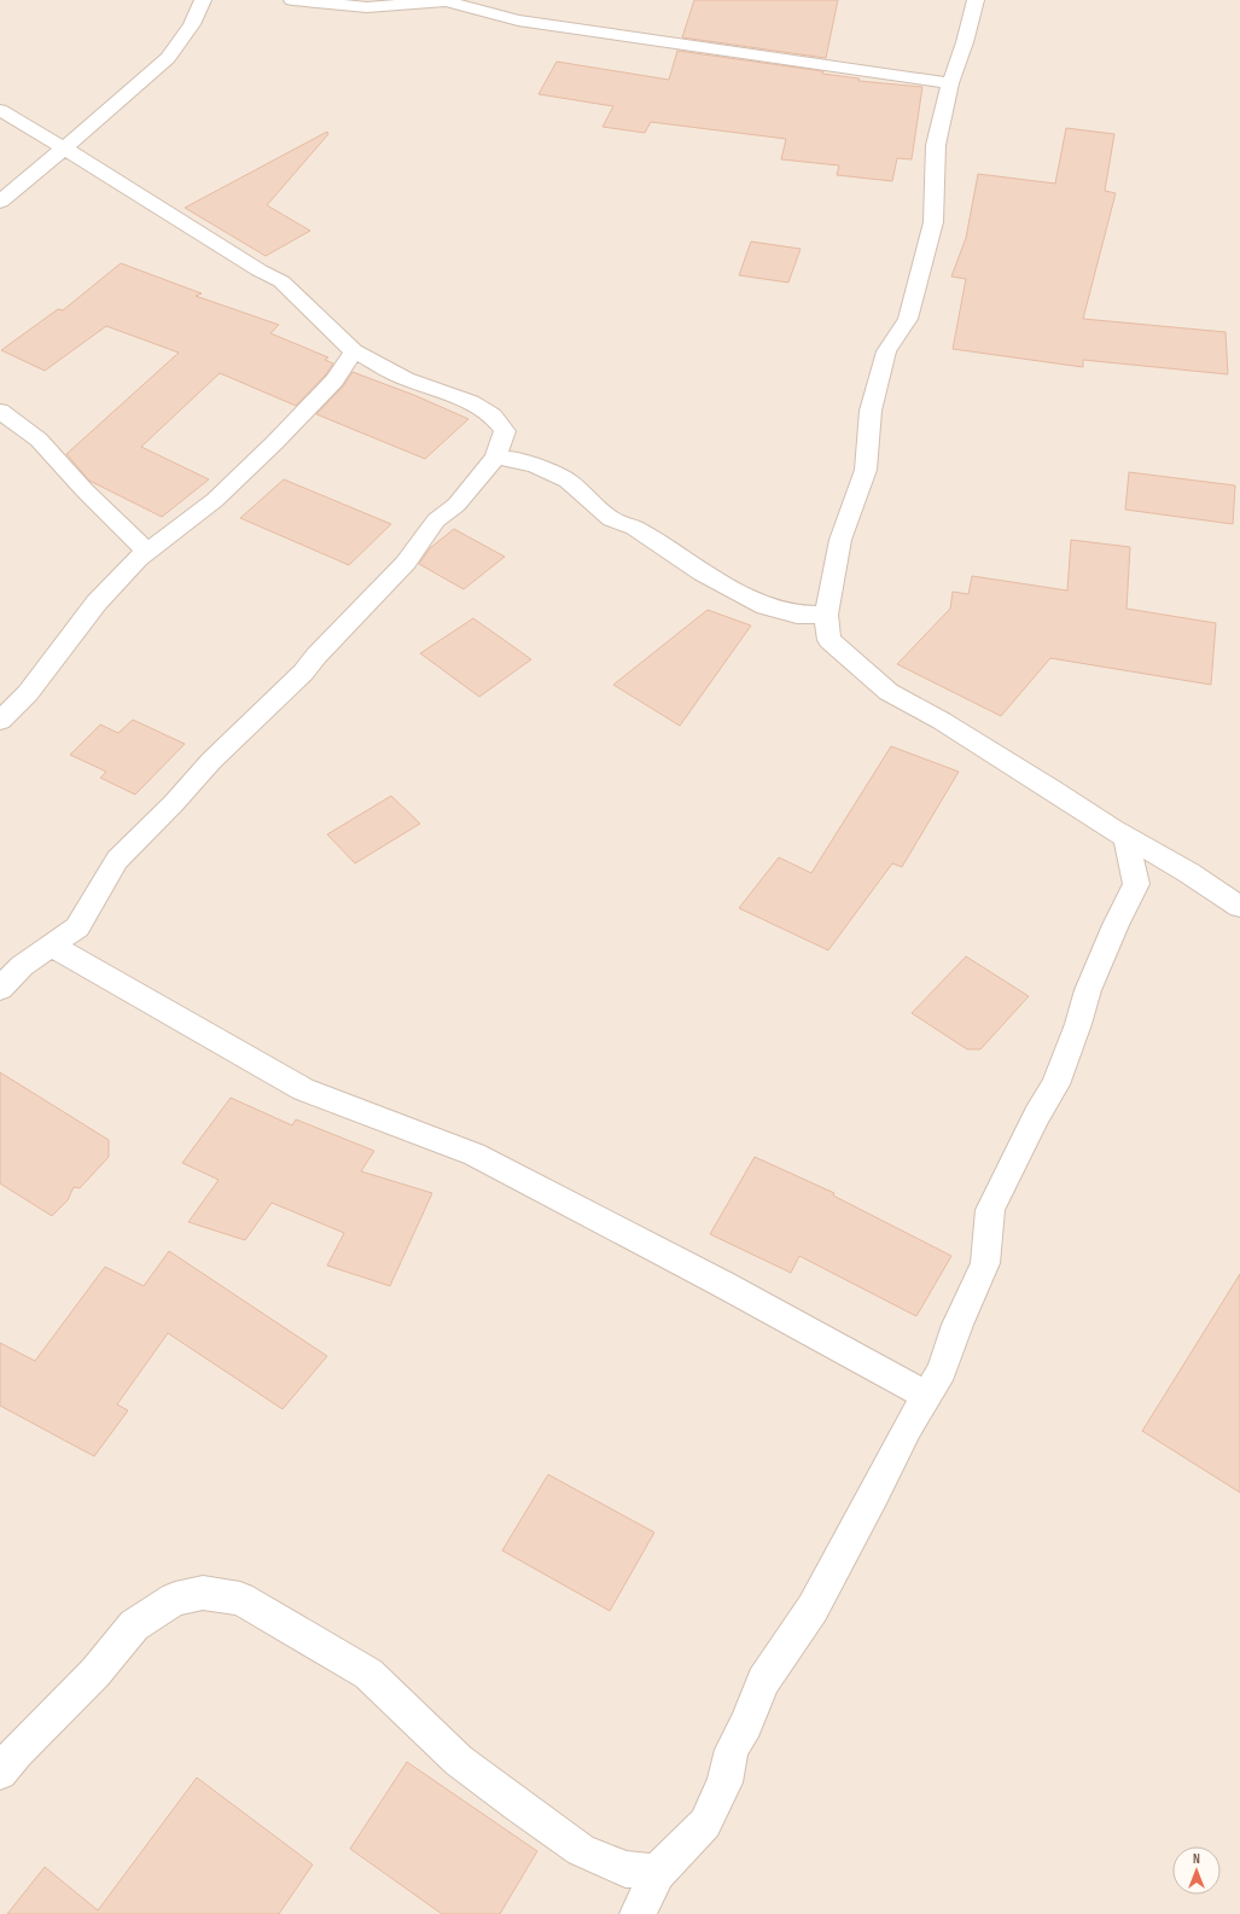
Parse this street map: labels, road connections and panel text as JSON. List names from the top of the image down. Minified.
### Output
{"north":"top"}
